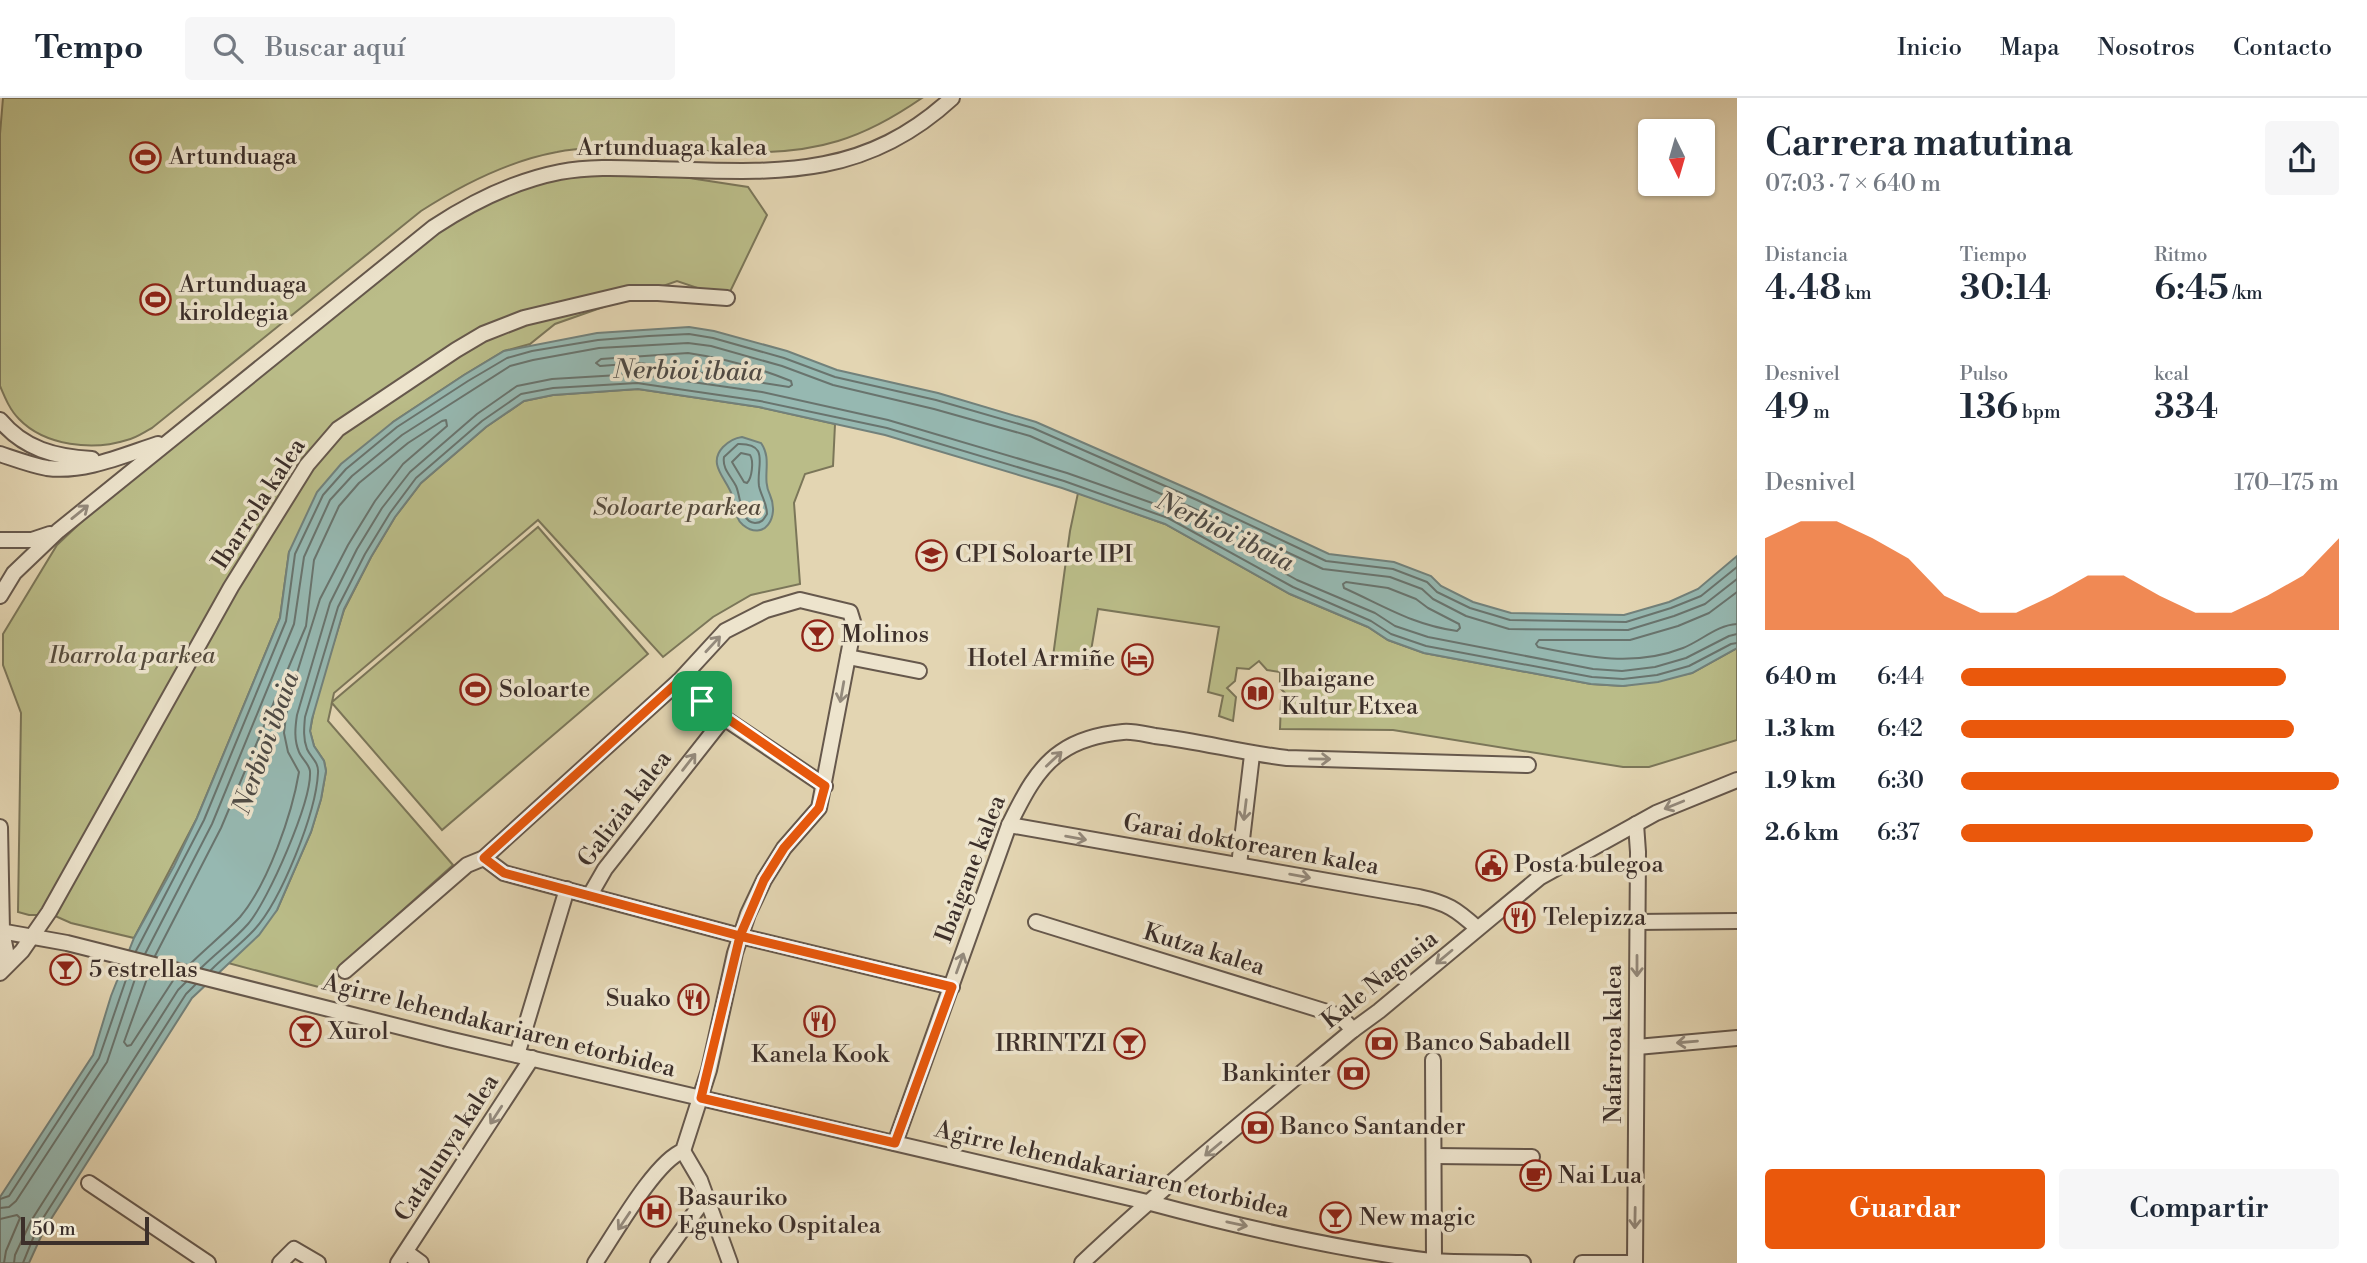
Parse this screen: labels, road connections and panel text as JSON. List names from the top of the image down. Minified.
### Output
{"streets":{"street":["Artunduaga kalea","Ibarrola kalea","Galizia kalea","Garai doktorearen kalea","Ibaigane kalea","Kutza kalea","Kale Nagusia","Agirre lehendakariaren etorbidea","Nafarroa kalea","Catalunya kalea"]},"crossings":[["Ibarrola kalea","Agirre lehendakariaren etorbidea"],["Galizia kalea","Agirre lehendakariaren etorbidea"],["Garai doktorearen kalea","Ibaigane kalea"],["Garai doktorearen kalea","Kale Nagusia"],["Ibaigane kalea","Agirre lehendakariaren etorbidea"],["Kutza kalea","Kale Nagusia"],["Kale Nagusia","Agirre lehendakariaren etorbidea"],["Kale Nagusia","Nafarroa kalea"],["Agirre lehendakariaren etorbidea","Catalunya kalea"]],"one_way":["Garai doktorearen kalea","Ibaigane kalea","Kale Nagusia","Nafarroa kalea","Catalunya kalea"],"water":["Nerbioi ibaia"],"parks":["Soloarte parkea","Ibarrola parkea"],"places":{"sports":["Artunduaga","Artunduaga kiroldegia","Soloarte"],"school or university":["CPI Soloarte IPI"],"bar":["Molinos","5 estrellas","Xurol","IRRINTZI","New magic"],"hotel":["Hotel Armiñe"],"library":["Ibaigane Kultur Etxea"],"public building":["Posta bulegoa"],"restaurant":["Telepizza","Suako","Kanela Kook"],"bank":["Banco Sabadell","Bankinter","Banco Santander"],"cafe":["Nai Lua"],"hospital":["Basauriko Eguneko Ospitalea"]},"scale_bar":"50 m","north":"bottom","page":{"header":"Tempo","search":"Buscar aquí","nav":["Inicio","Mapa","Nosotros","Contacto"],"heading":["Carrera matutina","07:03 · 7 × 640 m"],"stats":[["Distancia","4.48 km"],["Tiempo","30:14"],["Ritmo","6:45 /km"],["Desnivel","49 m"],["Pulso","136 bpm"],["kcal","334"]],"chart":["Desnivel","170–175 m"],"list":[{"name":"640 m","note":"6:44"},{"name":"1.3 km","note":"6:42"},{"name":"1.9 km","note":"6:30"},{"name":"2.6 km","note":"6:37"}],"buttons":["Guardar","Compartir"],"scale":"50 m"}}
